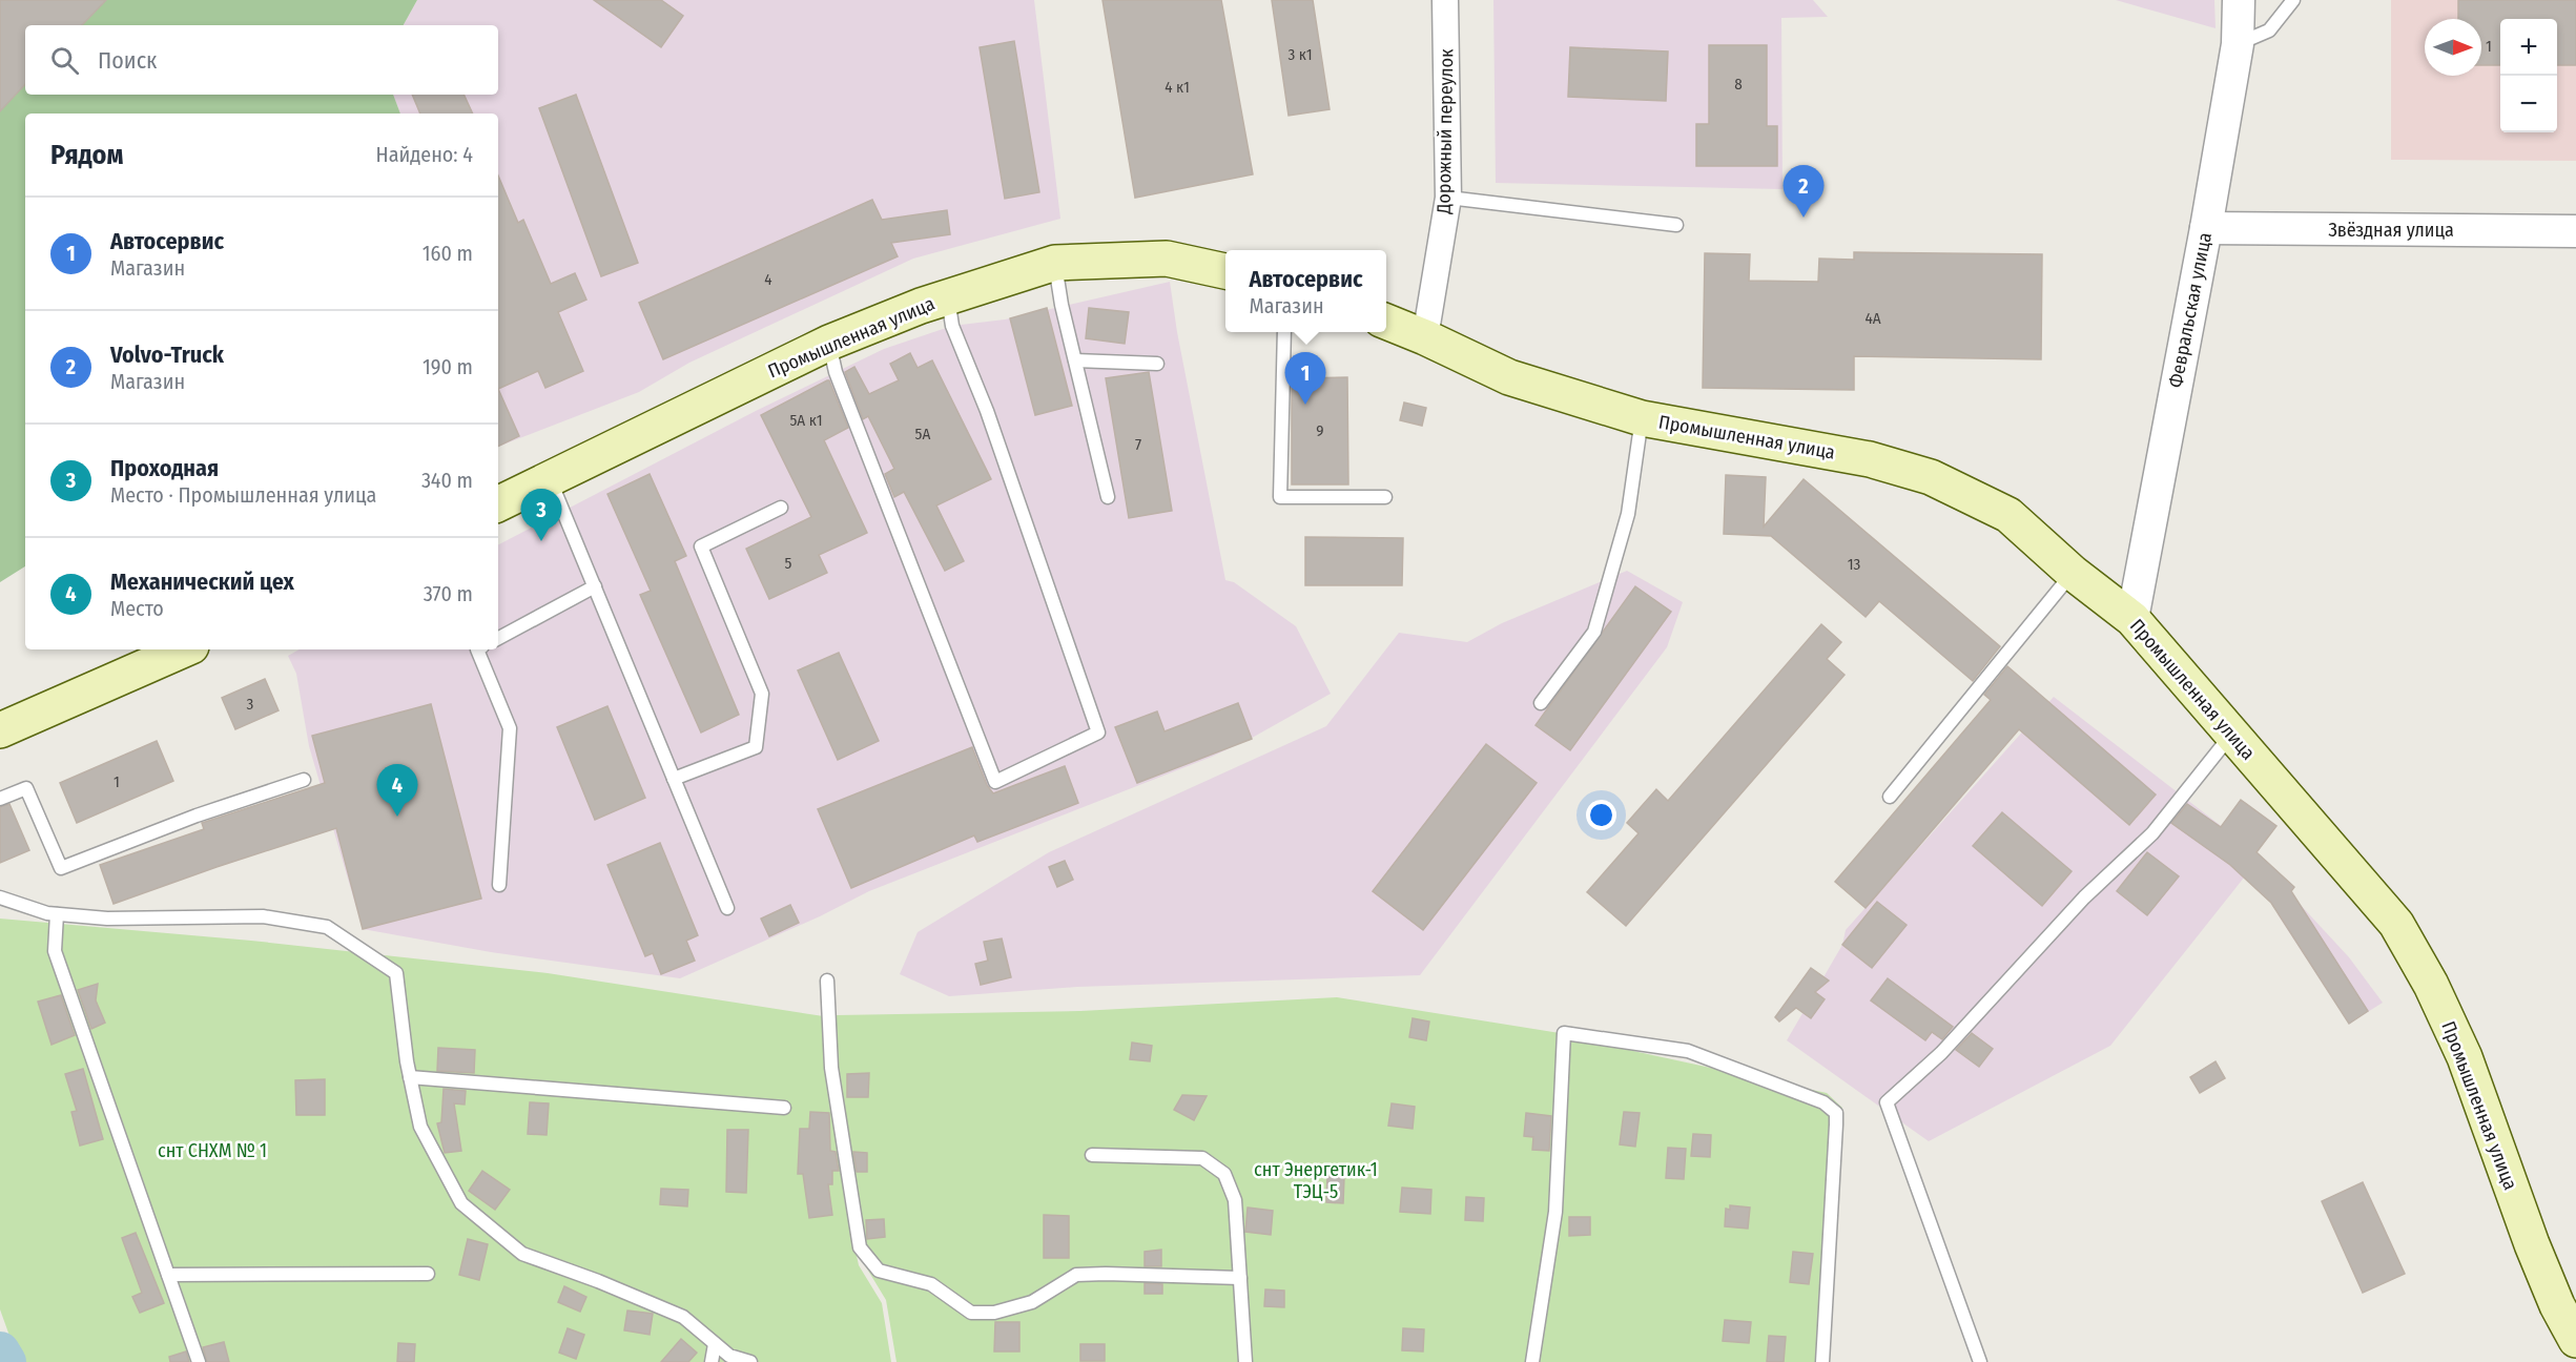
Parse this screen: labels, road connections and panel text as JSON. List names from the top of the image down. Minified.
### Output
{"streets":{"main road":["Промышленная улица"],"street":["Дорожный переулок","Звёздная улица","Февральская улица"]},"crossings":[["Дорожный переулок","Промышленная улица"],["Звёздная улица","Февральская улица"],["Февральская улица","Промышленная улица"]],"parks":["снт СНХМ № 1","снт Энергетик-1 ТЭЦ-5"],"house_numbers":["1","3 к1","8","4 к1","4","4А","5А к1","9","5А","7","5","13","3","1"],"north":"right","page":{"map_buttons":["+","−"],"search":"Поиск","heading":["Рядом","Найдено: 4"],"pins":["2","1","3","4"],"list":[{"mark":"1","name":"Автосервис","note":"Магазин","value":"160 m"},{"mark":"2","name":"Volvo-Truck","note":"Магазин","value":"190 m"},{"mark":"3","name":"Проходная","note":"Место · Промышленная улица","value":"340 m"},{"mark":"4","name":"Механический цех","note":"Место","value":"370 m"}],"popup":["Автосервис","Магазин"]}}
